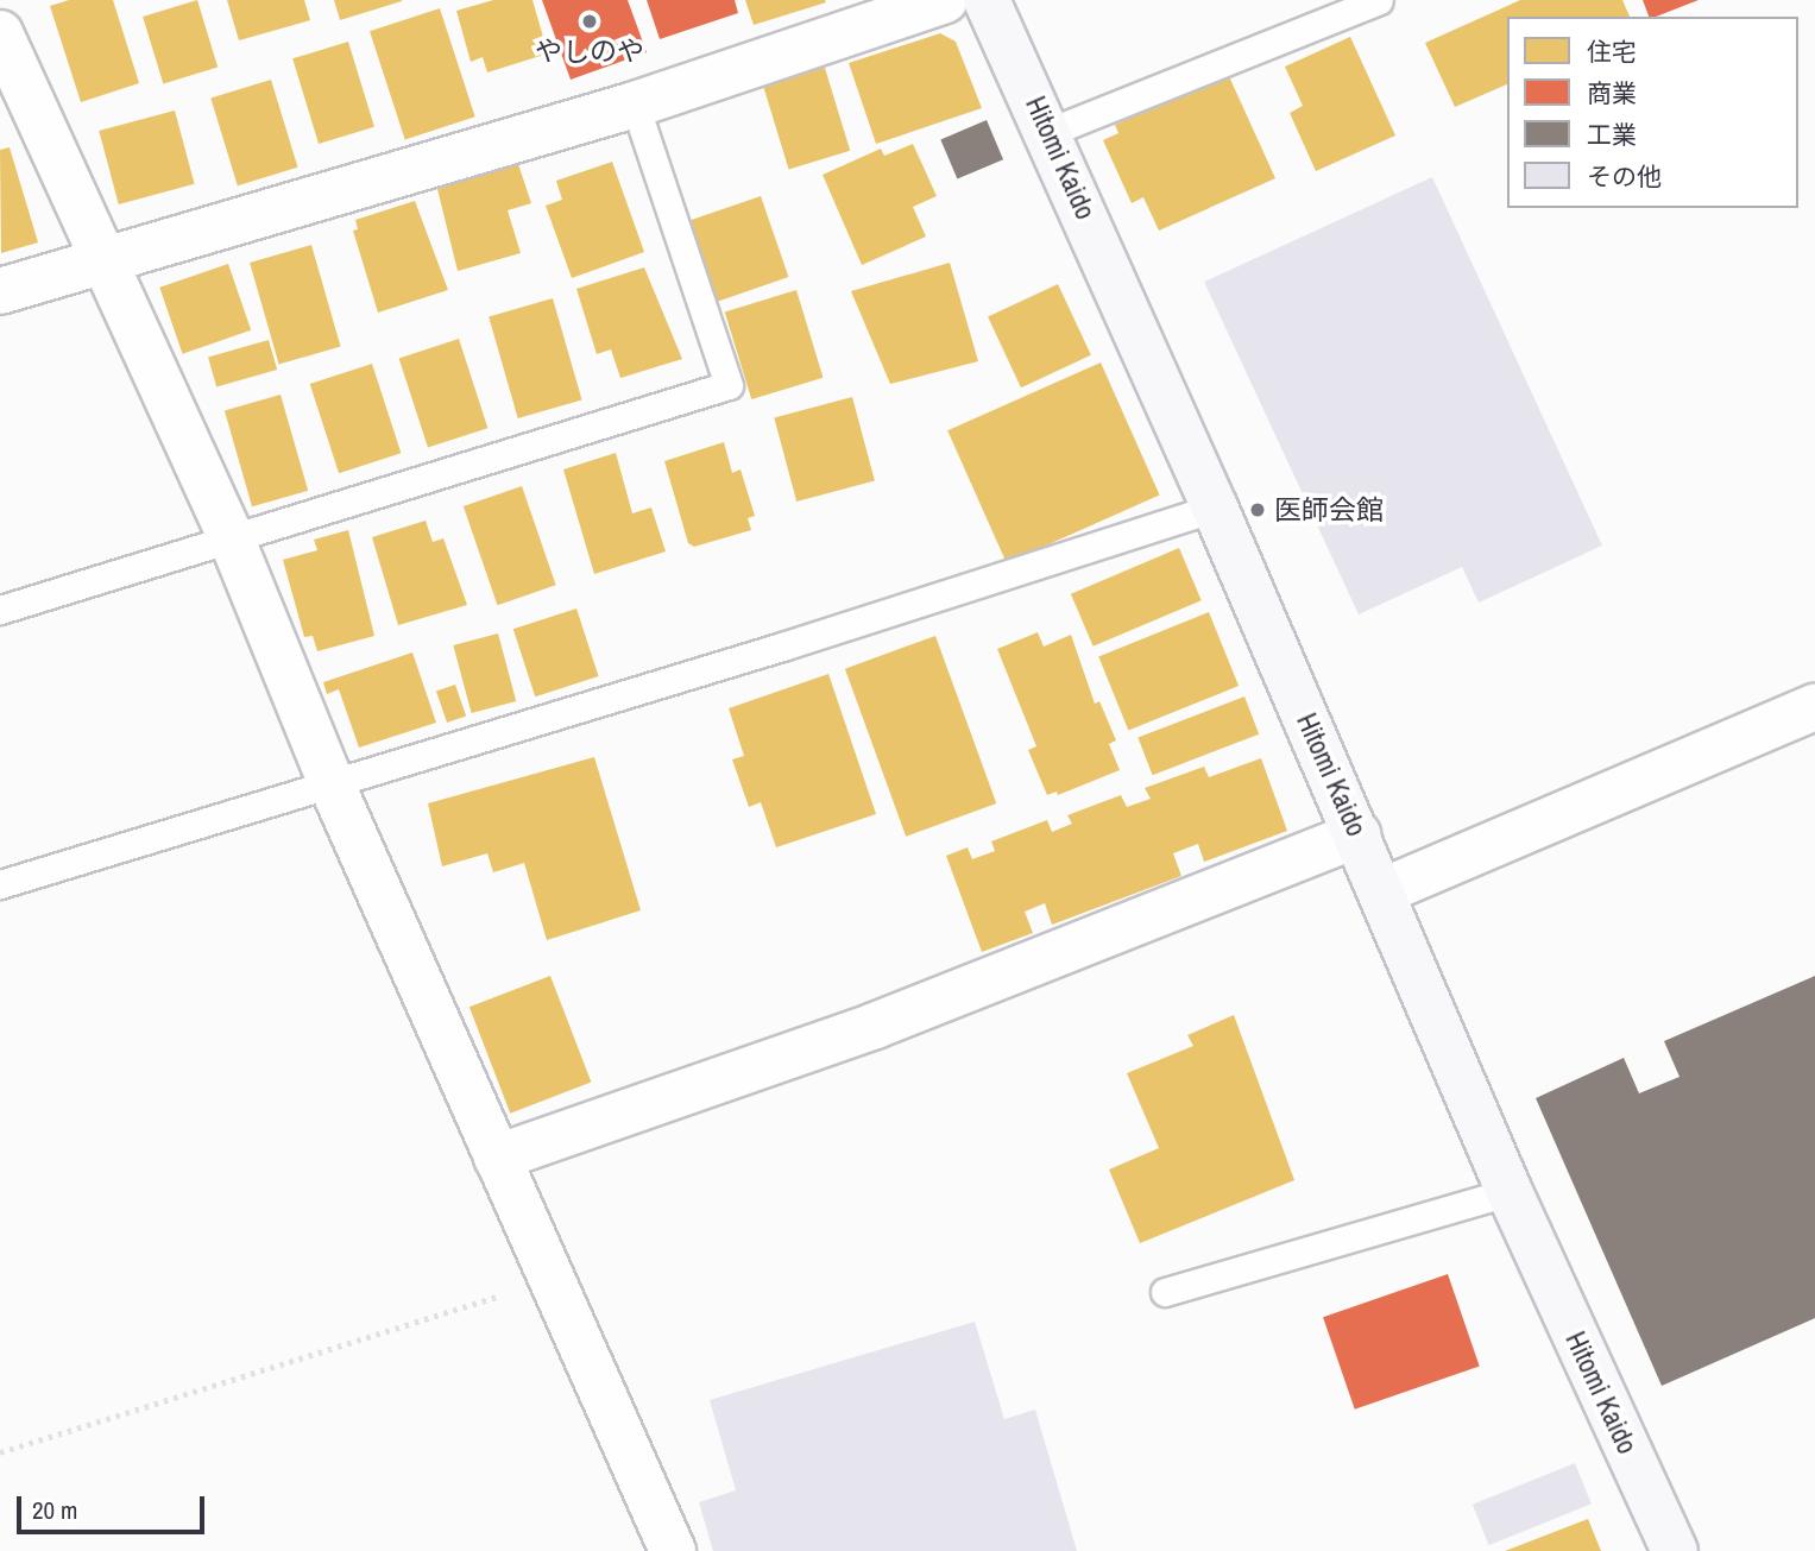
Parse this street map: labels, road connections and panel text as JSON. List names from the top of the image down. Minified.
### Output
{"streets":{"main road":["Hitomi Kaido"]},"places":["やしのや","医師会館"],"legend":["住宅","商業","工業","その他"],"scale_bar":"20 m"}
